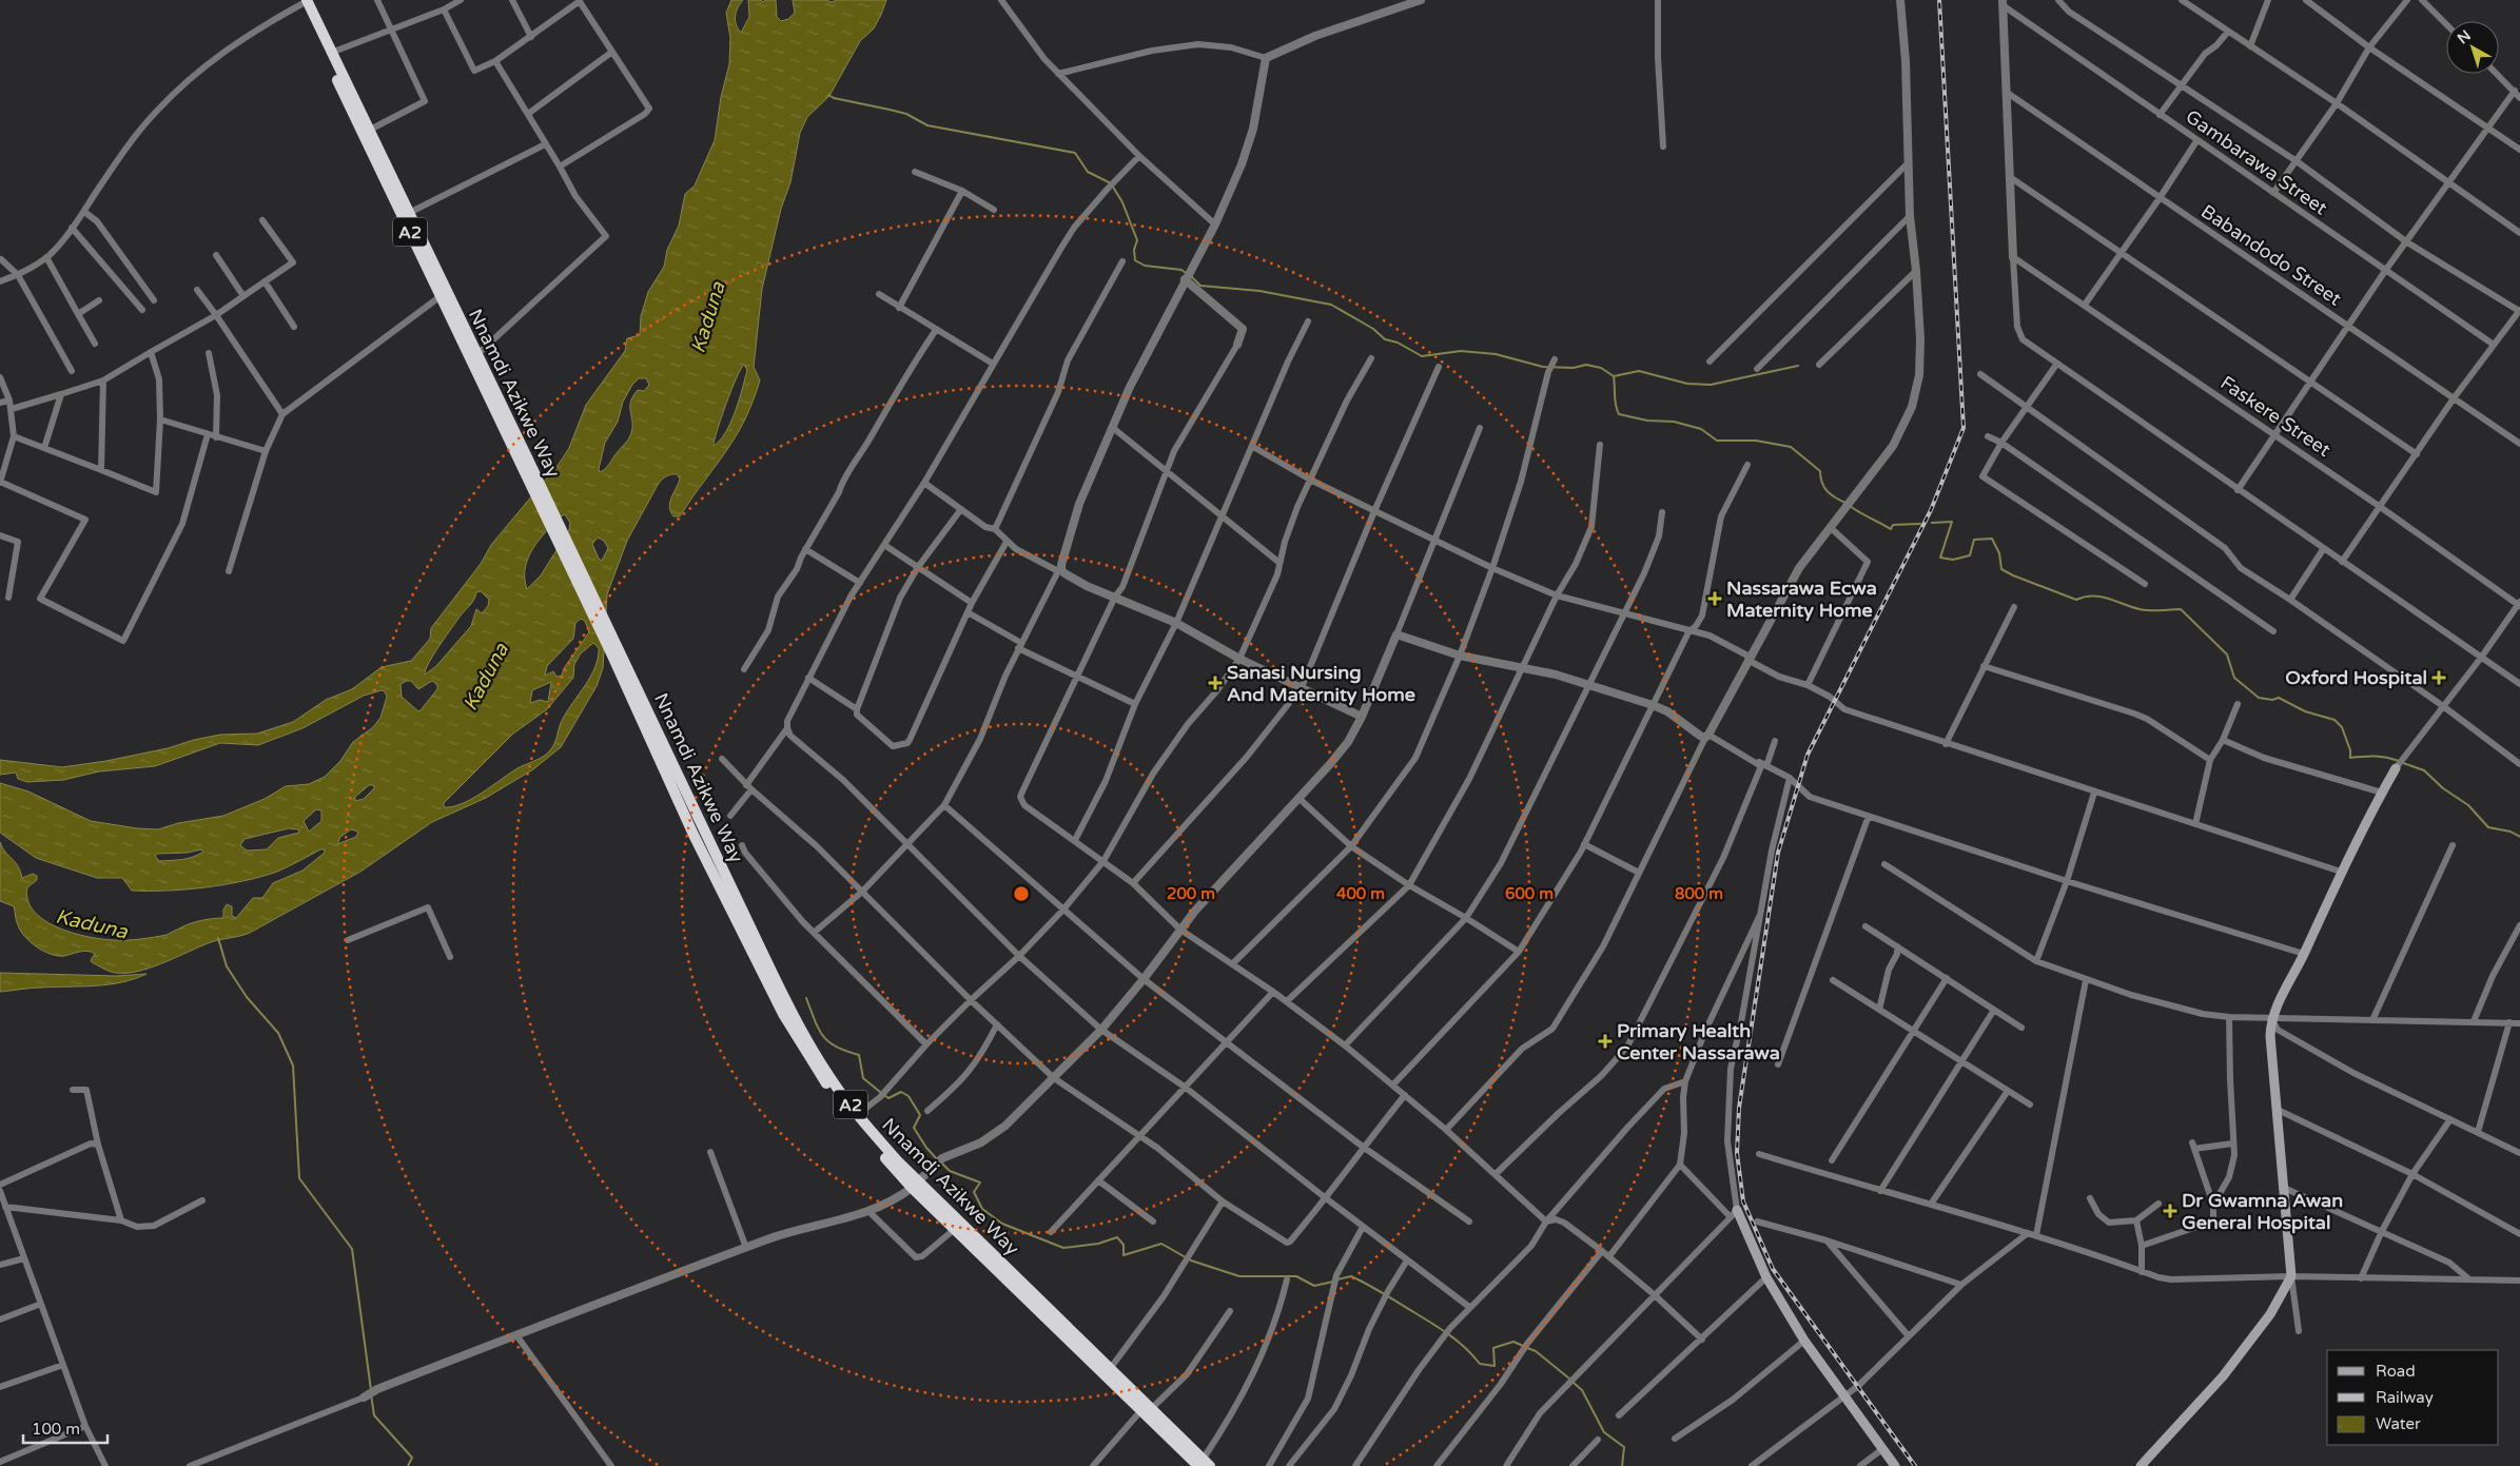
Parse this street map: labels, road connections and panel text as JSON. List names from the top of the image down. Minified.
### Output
{"streets":{"highway":["A2","Nnamdi Azikwe Way"],"street":["Gambarawa Street","Babandodo Street","Faskere Street"]},"water":["Kaduna"],"places":{"health":["Nassarawa Ecwa Maternity Home","Oxford Hospital","Sanasi Nursing And Maternity Home","Primary Health Center Nassarawa","Dr Gwamna Awan General Hospital"]},"legend":["Road","Railway","Water"],"scale_bar":"100 m","north":"top left","rings":["200 m","400 m","600 m","800 m"]}
